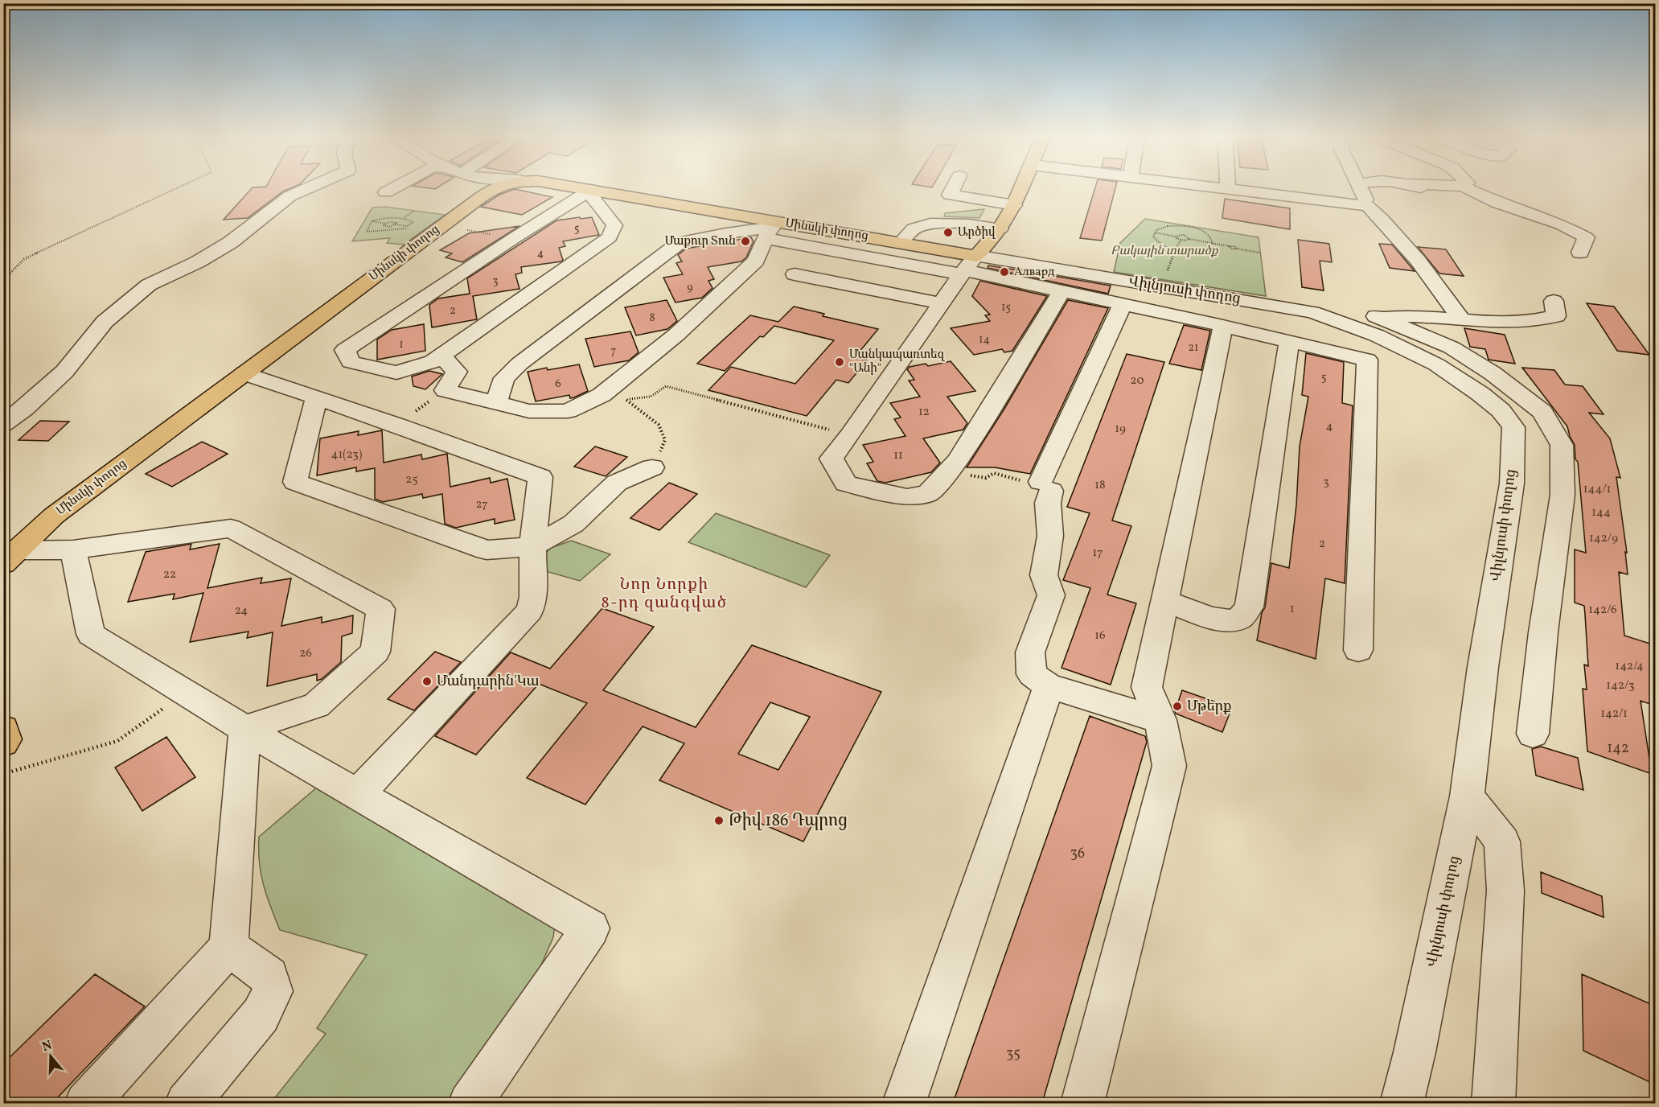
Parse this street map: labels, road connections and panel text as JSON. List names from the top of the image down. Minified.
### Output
{"streets":{"main road":["Մինսկի փողոց"],"street":["Վիլնյուսի փողոց"]},"crossings":[["Մինսկի փողոց","Վիլնյուսի փողոց"]],"districts":["Նոր Նորքի 8-րդ զանգված"],"parks":["Բակային տարածք"],"places":["Արծիվ","Մաքուր Տուն","Алвард","Մանկապառտեզ \"Անի\"","Մանդարին'Կա","Մթերք","Թիվ 186 Դպրոց"],"house_numbers":["5","4","3","9","15","2","8","14","1","21","7","5","20","6","12","4","19","41(23)","11","25","3","18","144/1","27","144","142/9","2","17","22","1","142/6","24","16","26","142/4","142/3","142/1","142","36","35"],"north":"top"}
